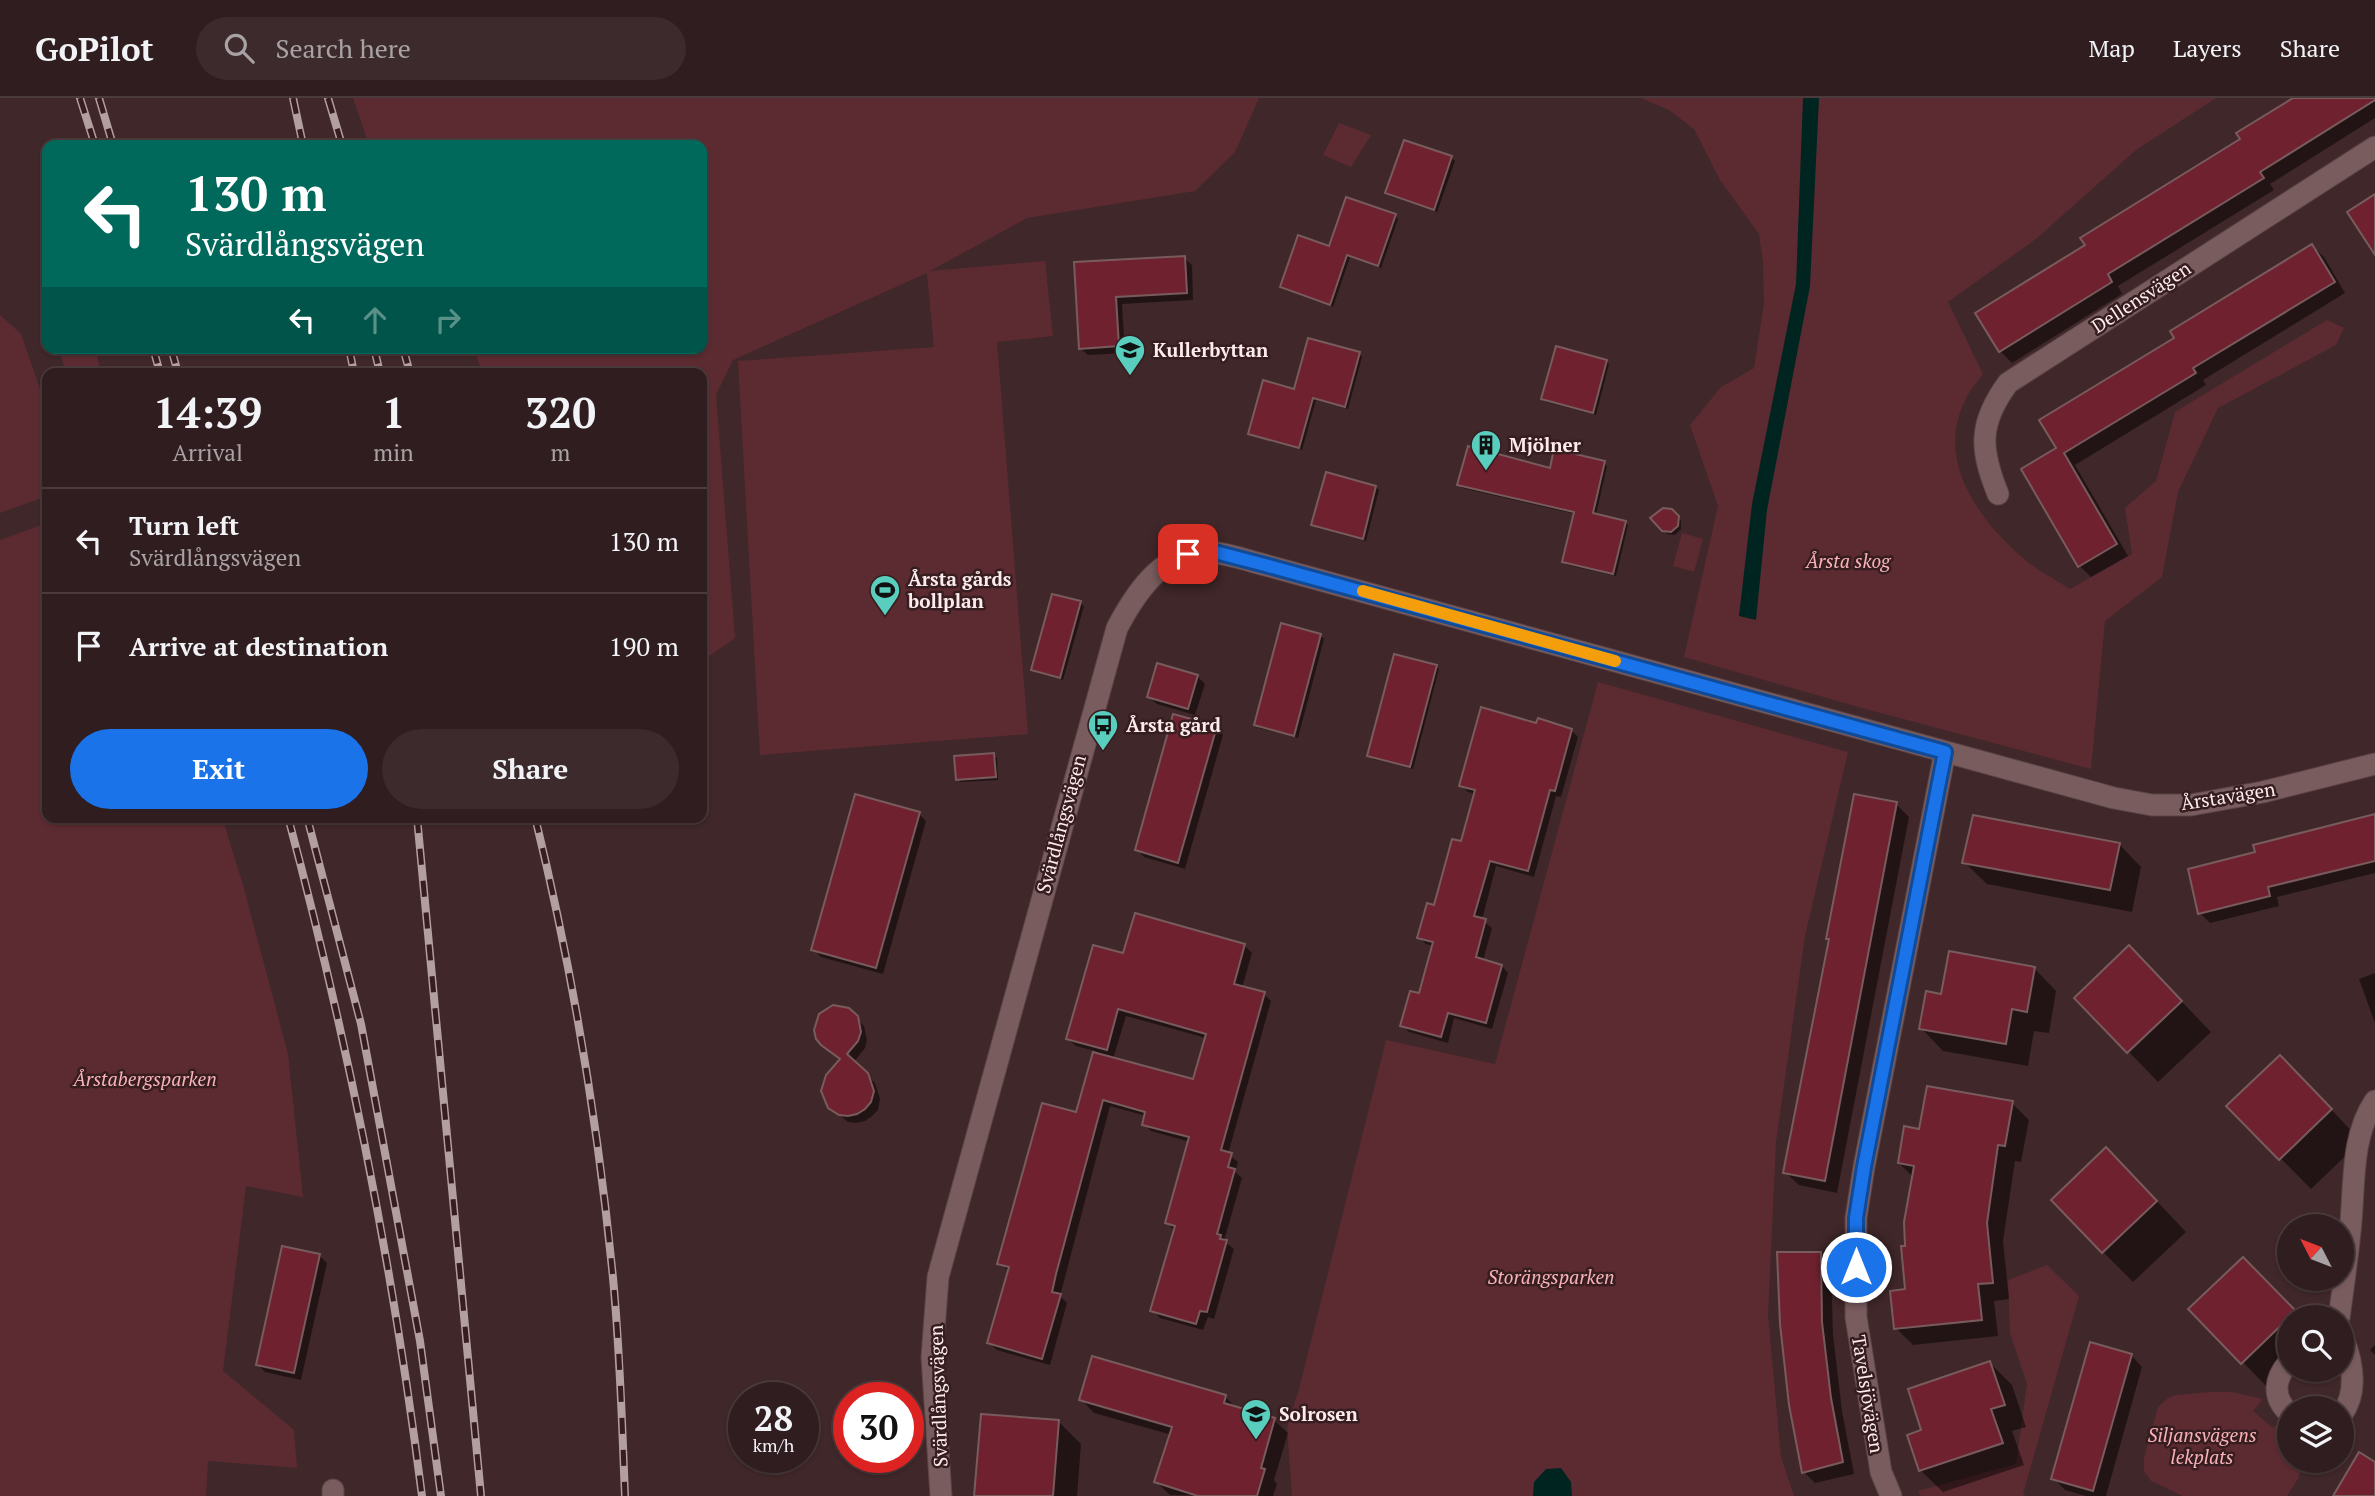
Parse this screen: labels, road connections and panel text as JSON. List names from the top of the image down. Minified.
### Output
{"streets":{"street":["Dellensvägen","Årstavägen","Svärdlångsvägen","Tavelsjövägen"]},"crossings":[["Årstavägen","Svärdlångsvägen"],["Svärdlångsvägen","Tavelsjövägen"]],"parks":["Årsta skog","Årstabergsparken","Storängsparken","Siljansvägens lekplats"],"places":{"school or university":["Kullerbyttan","Solrosen"],"building":["Mjölner"],"sports":["Årsta gårds bollplan"],"bus stop":["Årsta gård"]},"north":"top left","page":{"header":"GoPilot","search":"Search here","nav":["Map","Layers","Share"],"turn":["130 m","Svärdlångsvägen"],"eta":["14:39","Arrival","1","min","320","m"],"list":[{"name":"Turn left","note":"Svärdlångsvägen","value":"130 m"},{"name":"Arrive at destination","value":"190 m"}],"buttons":["Exit","Share"],"speed":"28 km/h","limit":"30"}}
